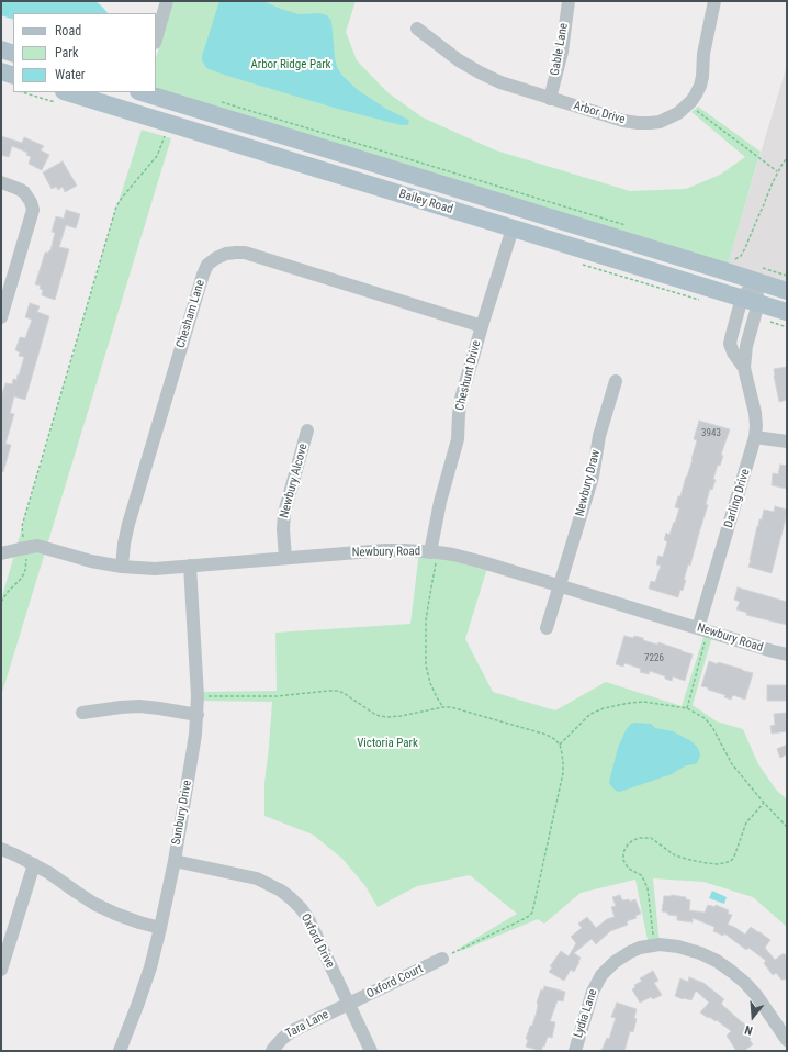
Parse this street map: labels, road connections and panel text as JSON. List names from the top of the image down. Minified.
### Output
{"streets":{"main road":["Bailey Road"],"street":["Gable Lane","Arbor Drive","Chesham Lane","Cheshunt Drive","Newbury Alcove","Newbury Draw","Darling Drive","Newbury Road","Sunbury Drive","Oxford Drive","Oxford Court","Lydia Lane","Tara Lane"]},"crossings":[["Gable Lane","Arbor Drive"],["Bailey Road","Cheshunt Drive"],["Bailey Road","Darling Drive"],["Chesham Lane","Cheshunt Drive"],["Chesham Lane","Newbury Road"],["Cheshunt Drive","Newbury Road"],["Newbury Alcove","Newbury Road"],["Newbury Draw","Newbury Road"],["Darling Drive","Newbury Road"],["Newbury Road","Sunbury Drive"],["Sunbury Drive","Oxford Drive"],["Oxford Drive","Oxford Court"],["Oxford Drive","Tara Lane"],["Oxford Court","Tara Lane"]],"parks":["Arbor Ridge Park","Victoria Park"],"house_numbers":["3943","7226"],"legend":["Road","Park","Water"],"north":"bottom"}
